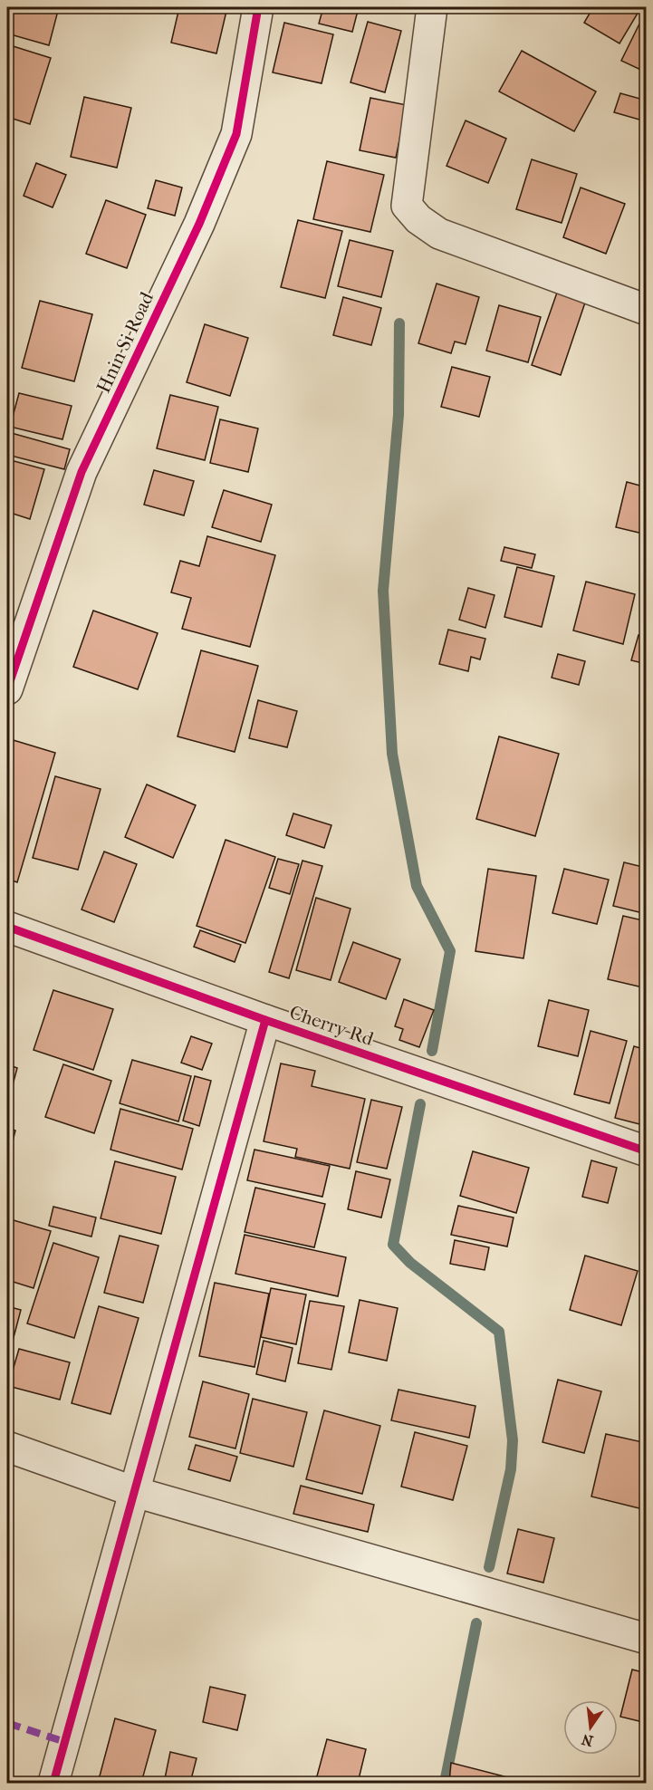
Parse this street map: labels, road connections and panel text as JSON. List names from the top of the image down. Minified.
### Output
{"streets":{"street":["Hnin Si Road","Cherry Rd"]},"north":"bottom"}
